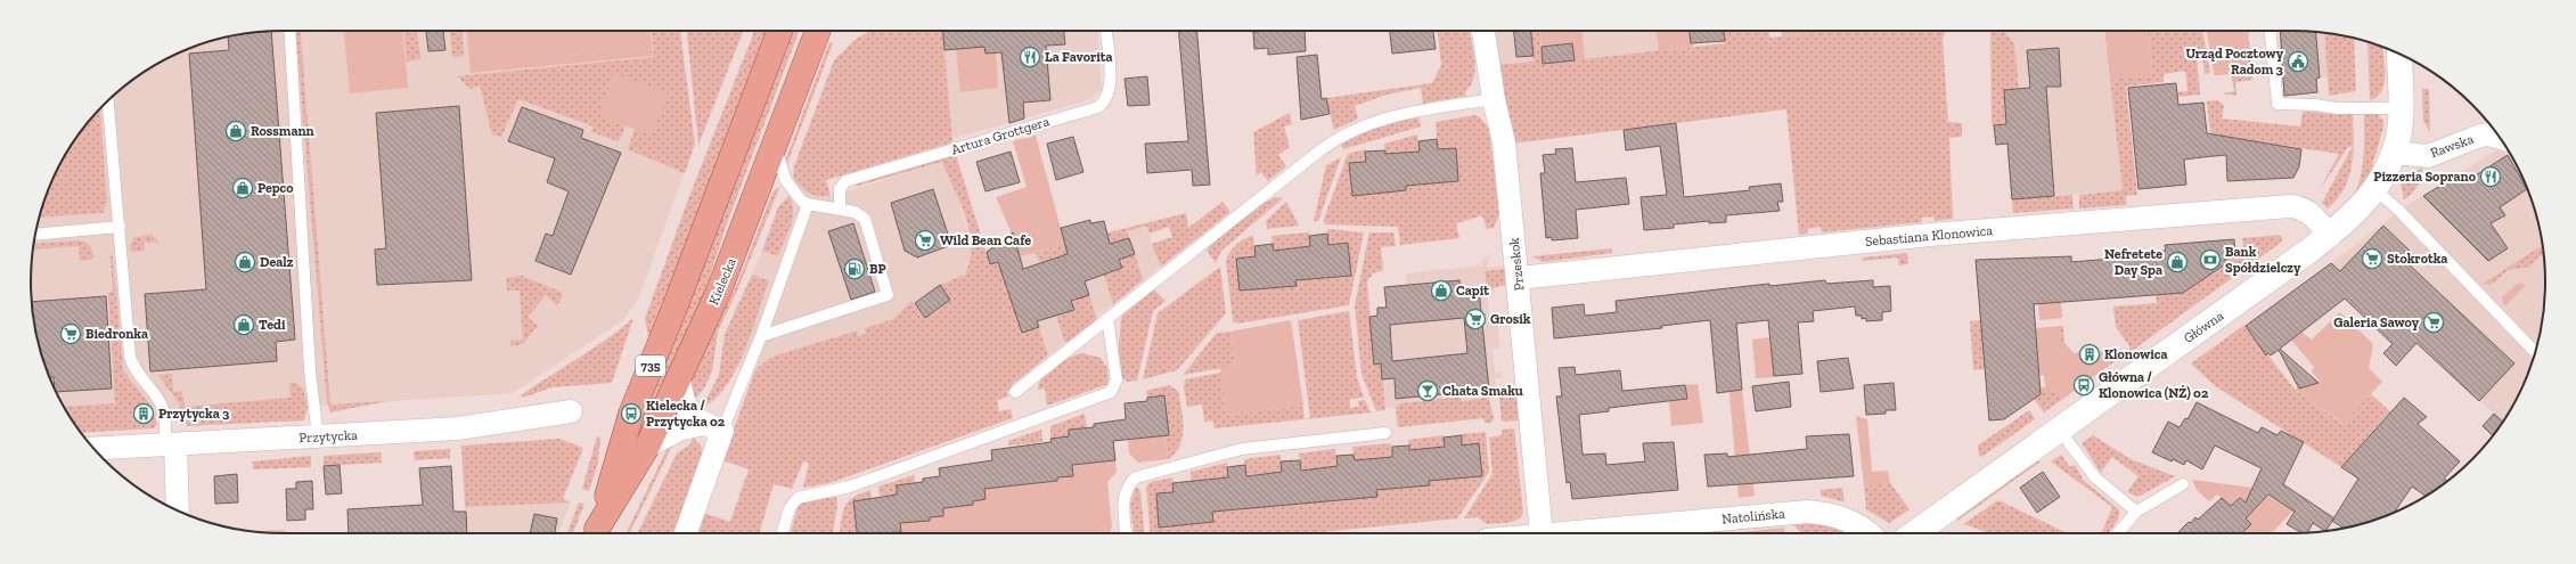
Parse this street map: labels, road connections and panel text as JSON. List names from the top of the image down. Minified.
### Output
{"streets":{"main road":["Kielecka","735"],"street":["Rawska","Sebastiana Klonowica","Przeskok","Główna","Przytycka","Natolińska"],"lane":["Artura Grottgera"]},"crossings":[["Rawska","Główna"],["Sebastiana Klonowica","Przeskok"],["Sebastiana Klonowica","Główna"]],"places":{"restaurant":["La Favorita","Pizzeria Soprano"],"public building":["Urząd Pocztowy Radom 3"],"shop":["Rossmann","Pepco","Dealz","Nefretete Day Spa","Capit","Tedi"],"supermarket":["Wild Bean Cafe","Stokrotka","Grosik","Galeria Sawoy","Biedronka"],"bank":["Bank Spółdzielczy"],"fuel station":["BP"],"building":["Klonowica","Przytycka 3"],"bus stop":["Główna / Klonowica (NŻ) 02","Kielecka / Przytycka 02"],"bar":["Chata Smaku"]}}
